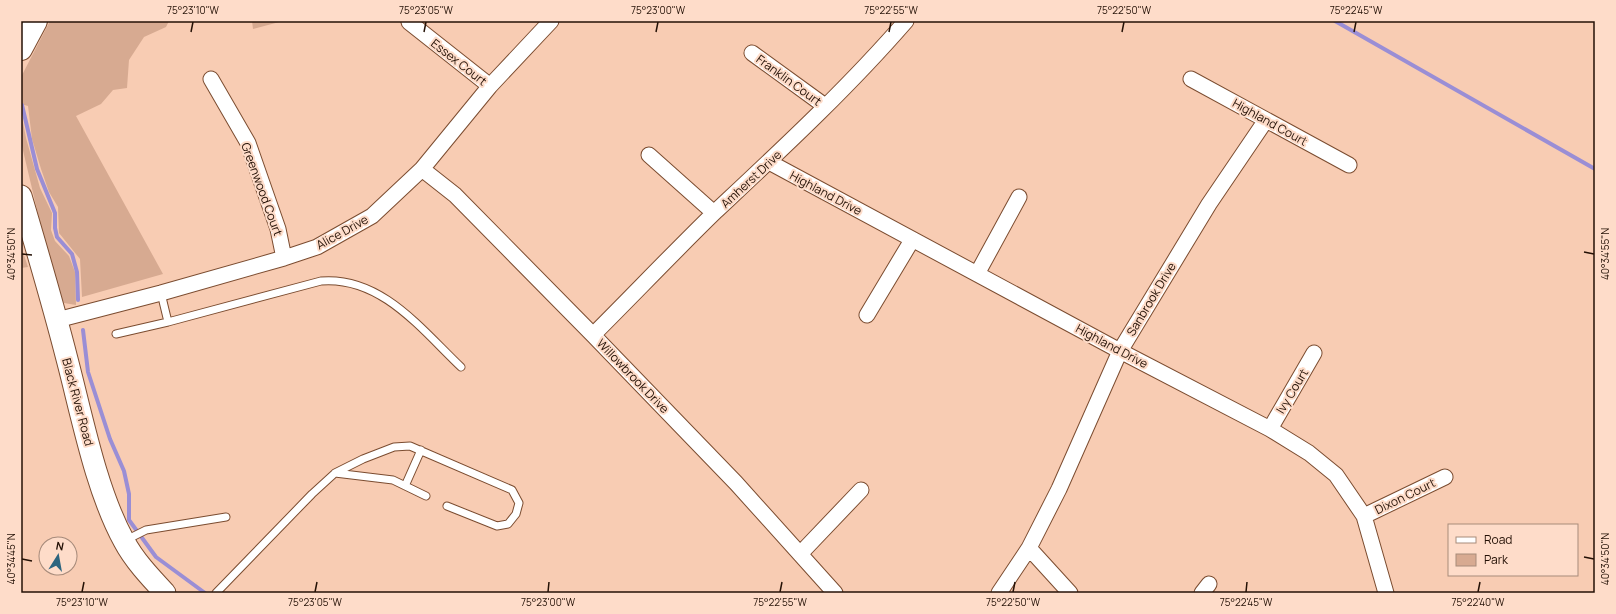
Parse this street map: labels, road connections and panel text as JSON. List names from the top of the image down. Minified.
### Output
{"streets":{"street":["Essex Court","Franklin Court","Highland Court","Amherst Drive","Greenwood Court","Highland Drive","Alice Drive","Sanbrook Drive","Willowbrook Drive","Ivy Court","Black River Road","Dixon Court"]},"crossings":[["Essex Court","Alice Drive"],["Franklin Court","Amherst Drive"],["Highland Court","Sanbrook Drive"],["Amherst Drive","Highland Drive"],["Amherst Drive","Willowbrook Drive"],["Greenwood Court","Alice Drive"],["Highland Drive","Sanbrook Drive"],["Highland Drive","Ivy Court"],["Highland Drive","Dixon Court"],["Alice Drive","Willowbrook Drive"],["Alice Drive","Black River Road"]],"legend":["Road","Park"],"north":"top","coordinates":["75°23'10\"W","75°23'05\"W","75°23'00\"W","75°22'55\"W","75°22'50\"W","75°22'45\"W","40°34'50\"N","40°34'55\"N","40°34'45\"N","75°22'40\"W"]}
